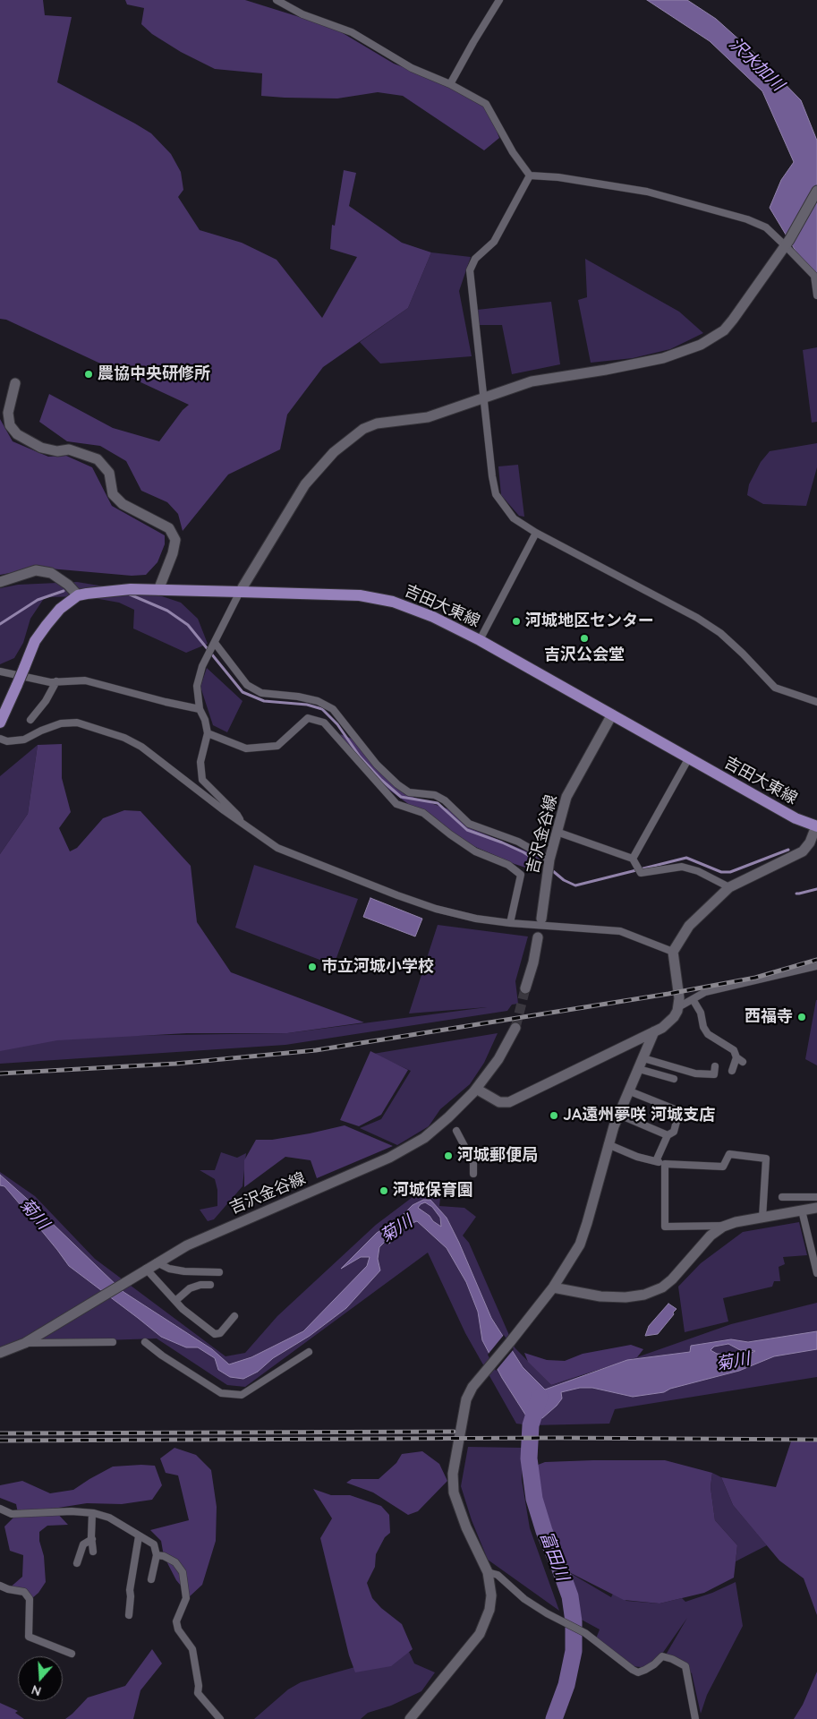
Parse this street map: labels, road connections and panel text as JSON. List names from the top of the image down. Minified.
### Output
{"streets":{"main road":["吉田大東線"],"street":["吉沢金谷線"]},"crossings":[["吉田大東線","吉沢金谷線"]],"water":["沢水加川","菊川","富田川"],"places":["農協中央研修所","河城地区センター","吉沢公会堂","市立河城小学校","西福寺","JA遠州夢咲 河城支店","河城郵便局","河城保育園"],"north":"bottom"}
